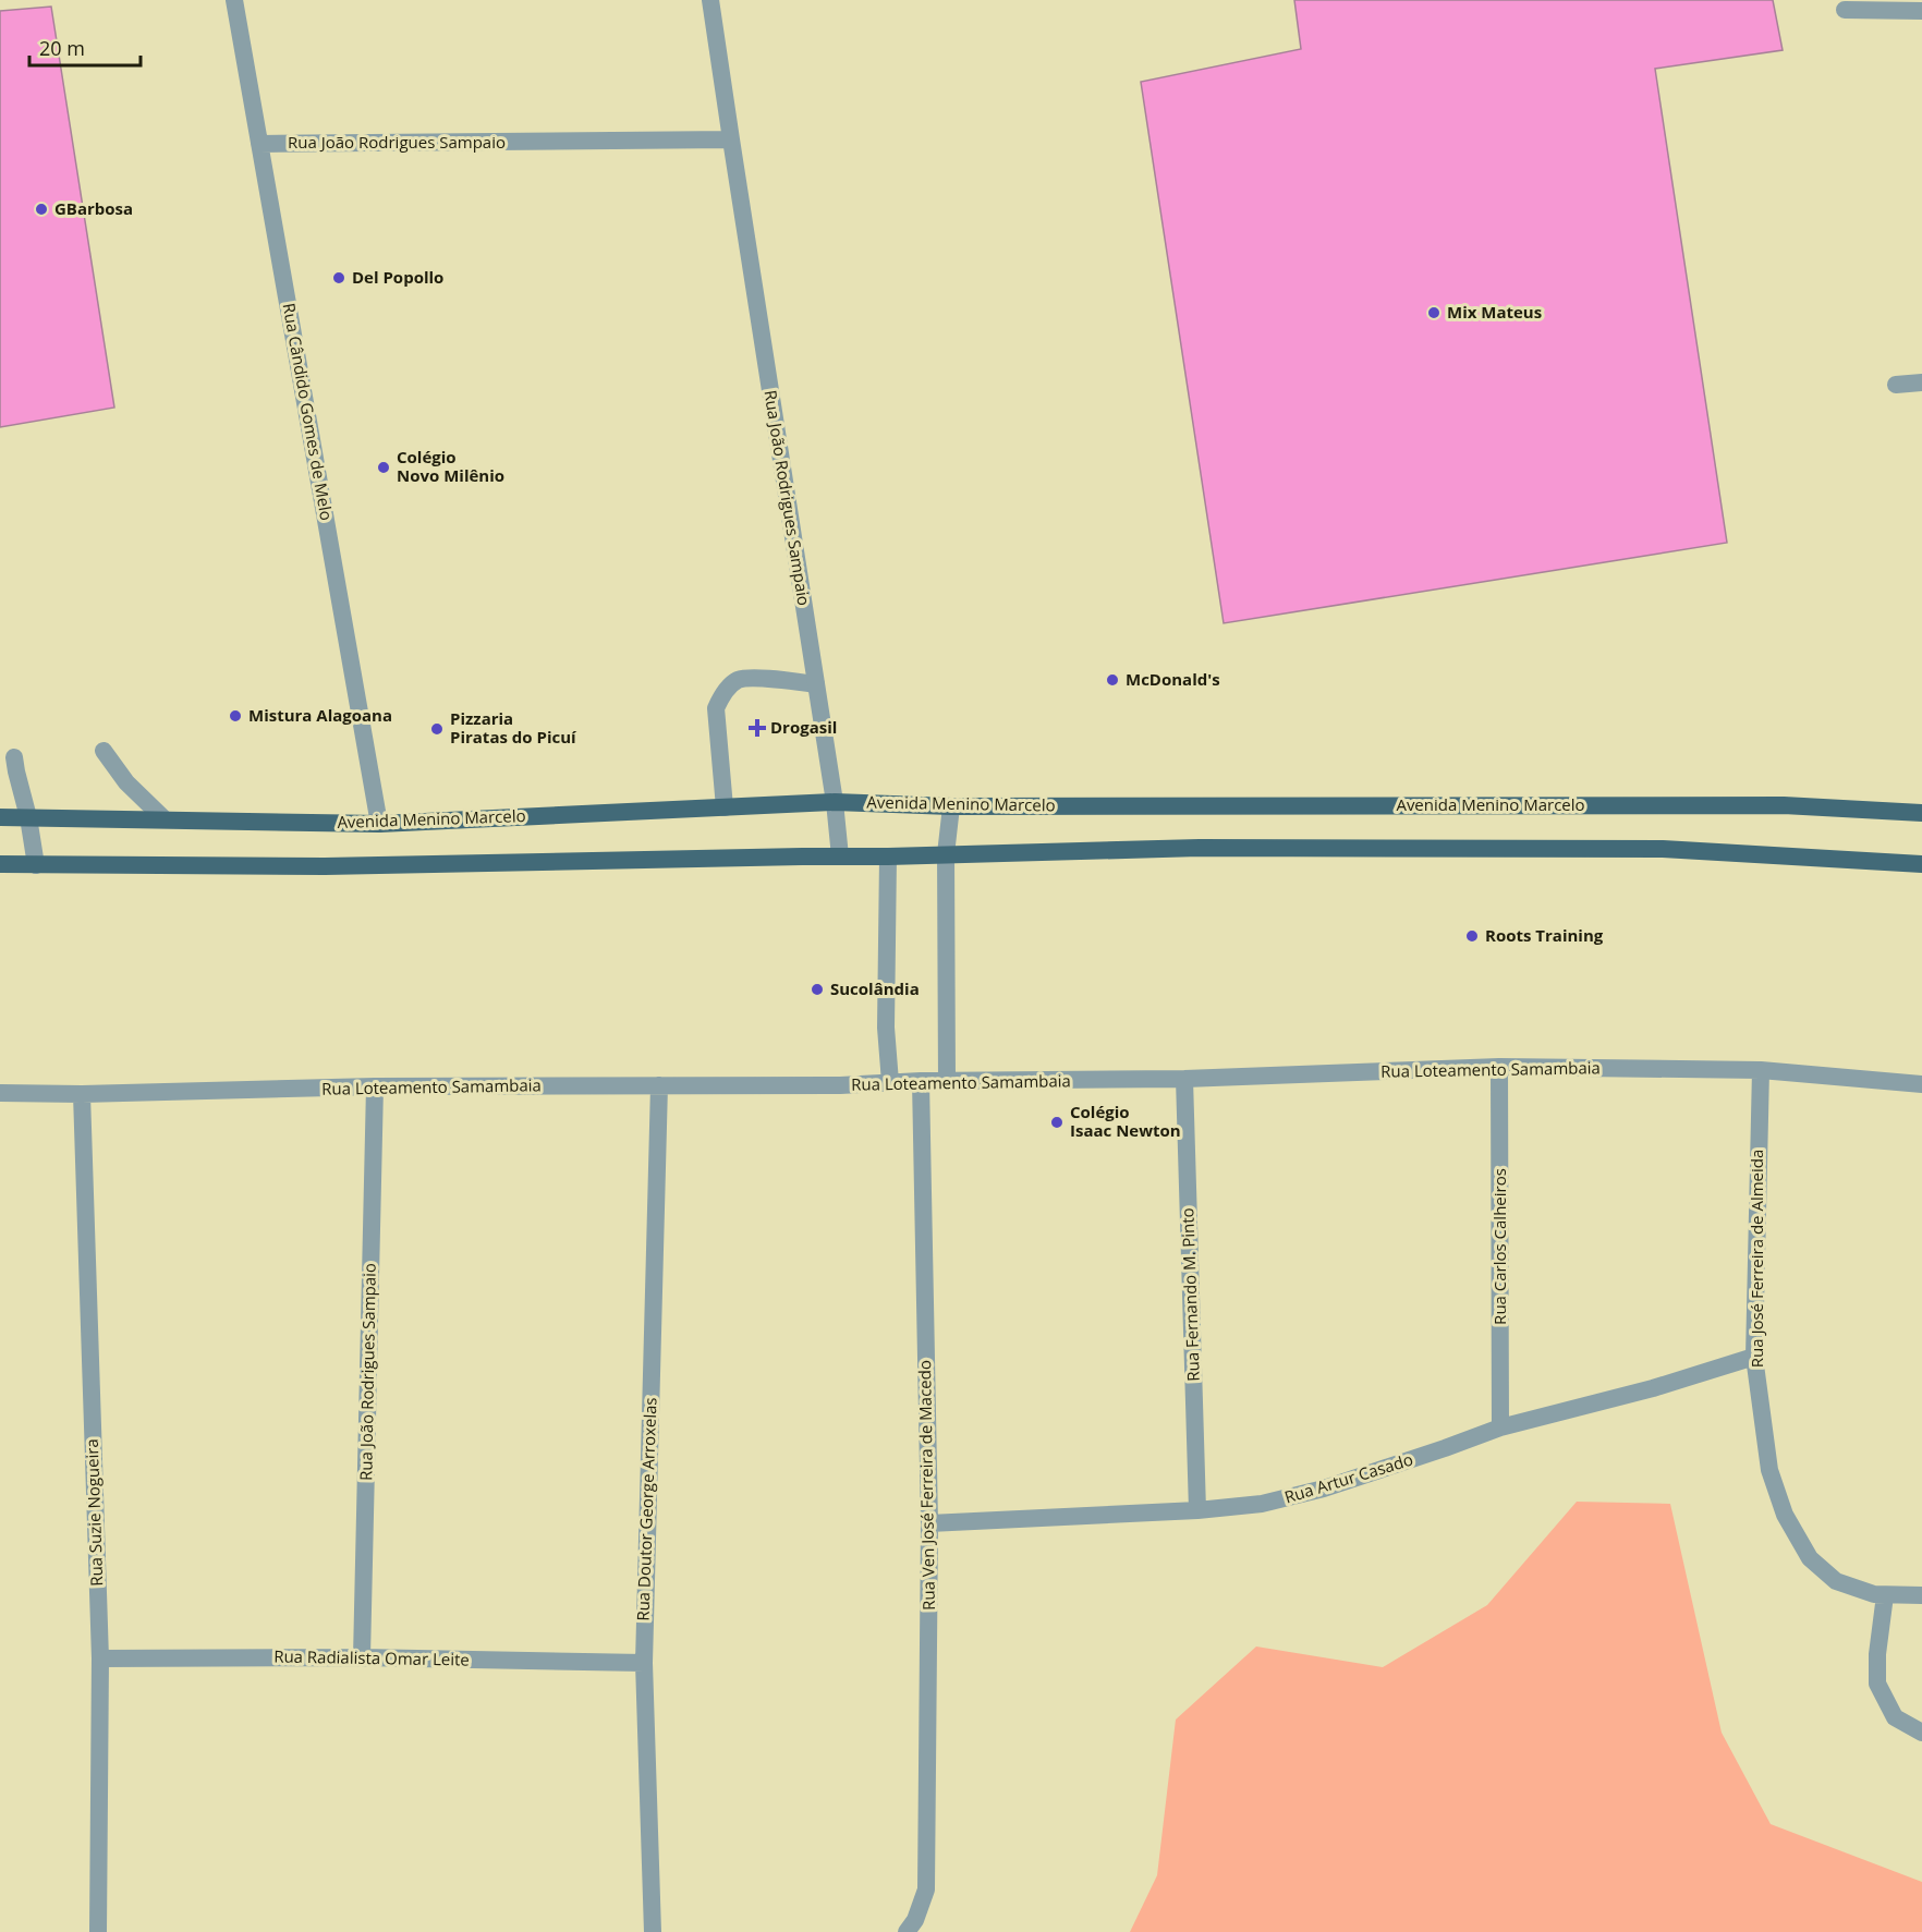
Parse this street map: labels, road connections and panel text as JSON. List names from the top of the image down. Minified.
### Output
{"streets":{"main road":["Avenida Menino Marcelo"],"street":["Rua João Rodrigues Sampaio","Rua Cândido Gomes de Melo","Rua Loteamento Samambaia","Rua Carlos Calheiros","Rua José Ferreira de Almeida","Rua Fernando M. Pinto","Rua Artur Casado","Rua Ven José Ferreira de Macedo","Rua Doutor George Arroxelas","Rua Suzie Nogueira","Rua Radialista Omar Leite"]},"crossings":[["Rua João Rodrigues Sampaio","Rua Cândido Gomes de Melo"],["Rua João Rodrigues Sampaio","Avenida Menino Marcelo"],["Rua João Rodrigues Sampaio","Rua Loteamento Samambaia"],["Rua João Rodrigues Sampaio","Rua Radialista Omar Leite"],["Rua Cândido Gomes de Melo","Avenida Menino Marcelo"],["Rua Loteamento Samambaia","Rua Carlos Calheiros"],["Rua Loteamento Samambaia","Rua José Ferreira de Almeida"],["Rua Loteamento Samambaia","Rua Fernando M. Pinto"],["Rua Loteamento Samambaia","Rua Ven José Ferreira de Macedo"],["Rua Loteamento Samambaia","Rua Doutor George Arroxelas"],["Rua Loteamento Samambaia","Rua Suzie Nogueira"],["Rua Carlos Calheiros","Rua Artur Casado"],["Rua José Ferreira de Almeida","Rua Artur Casado"],["Rua Fernando M. Pinto","Rua Artur Casado"],["Rua Artur Casado","Rua Ven José Ferreira de Macedo"],["Rua Doutor George Arroxelas","Rua Radialista Omar Leite"],["Rua Suzie Nogueira","Rua Radialista Omar Leite"]],"places":{"other":["GBarbosa","Del Popollo","Mix Mateus","Colégio Novo Milênio","McDonald's","Mistura Alagoana","Pizzaria Piratas do Picuí","Roots Training","Sucolândia","Colégio Isaac Newton"],"health":["Drogasil"]},"scale_bar":"20 m"}
